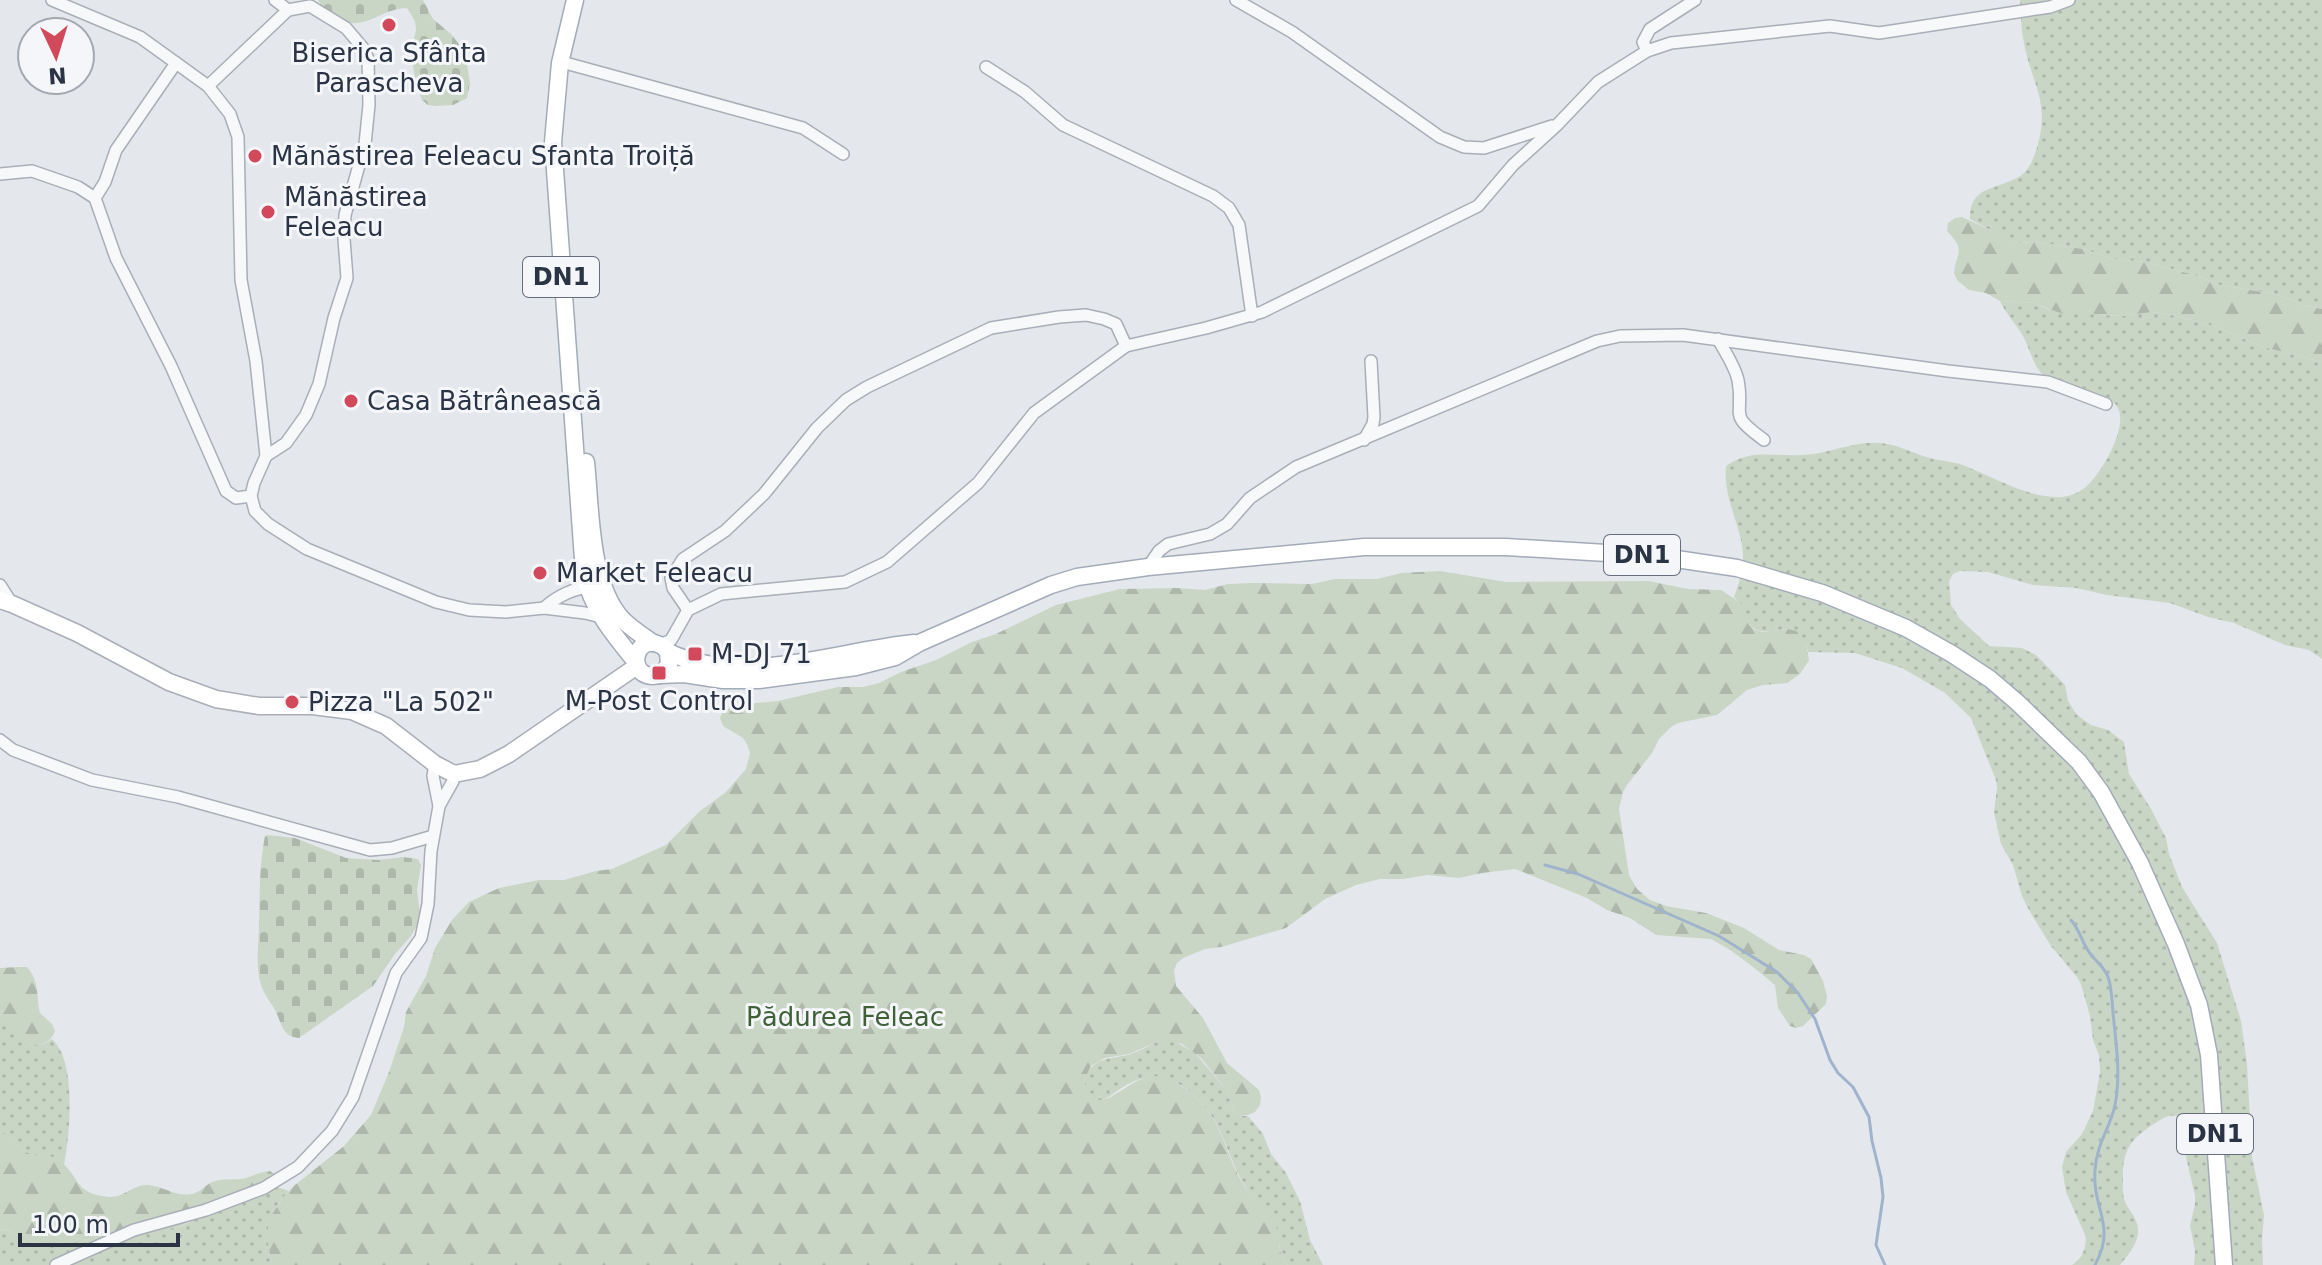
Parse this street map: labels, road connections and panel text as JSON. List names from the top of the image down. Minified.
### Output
{"streets":{"main road":["DN1"]},"parks":["Pădurea Feleac"],"places":{"other":["Biserica Sfânta Parascheva","Mănăstirea Feleacu Sfanta Troiță","Mănăstirea Feleacu","Casa Bătrânească","Market Feleacu","Pizza \"La 502\""],"transit":["M-DJ 71","M-Post Control"]},"scale_bar":"100 m","north":"bottom"}
